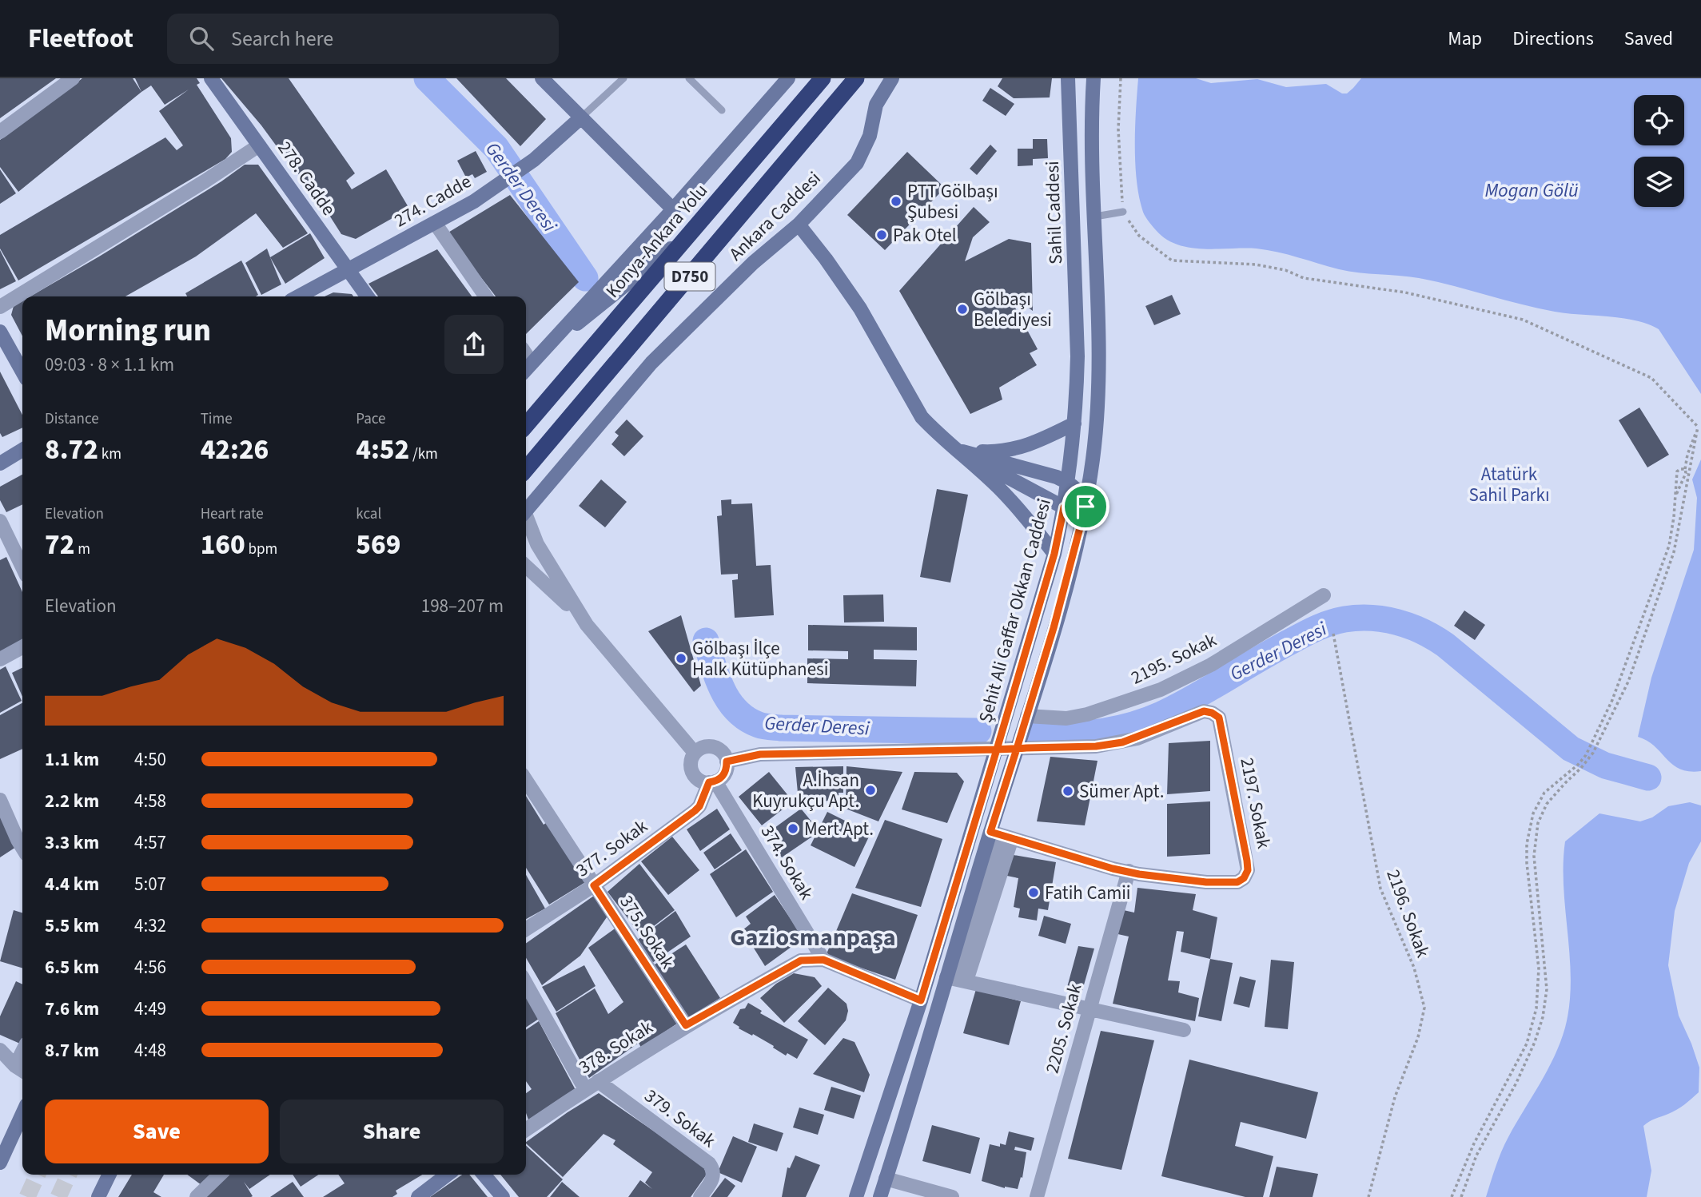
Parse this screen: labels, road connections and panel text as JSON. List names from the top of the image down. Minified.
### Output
{"streets":{"highway":["Konya-Ankara Yolu","D750"],"street":["278. Cadde","274. Cadde","Sahil Caddesi","Ankara Caddesi","Şehit Ali Gaffar Okkan Caddesi","2195. Sokak","2197. Sokak","377. Sokak","374. Sokak","375. Sokak","2205. Sokak","378. Sokak","379. Sokak"],"path":["2196. Sokak"]},"crossings":[["278. Cadde","274. Cadde"],["Sahil Caddesi","Şehit Ali Gaffar Okkan Caddesi"],["2197. Sokak","2205. Sokak"],["377. Sokak","374. Sokak"],["377. Sokak","375. Sokak"],["374. Sokak","378. Sokak"],["375. Sokak","378. Sokak"],["378. Sokak","379. Sokak"]],"districts":["Gaziosmanpaşa"],"water":["Gerder Deresi","Mogan Gölü"],"parks":["Atatürk Sahil Parkı"],"places":["PTT Gölbaşı Şubesi","Pak Otel","Gölbaşı Belediyesi","Gölbaşı İlçe Halk Kütüphanesi","A.İhsan Kuyrukçu Apt.","Sümer Apt.","Mert Apt.","Fatih Camii"],"page":{"header":"Fleetfoot","search":"Search here","nav":["Map","Directions","Saved"],"heading":["Morning run","09:03 · 8 × 1.1 km"],"stats":[["Distance","8.72 km"],["Time","42:26"],["Pace","4:52 /km"],["Elevation","72 m"],["Heart rate","160 bpm"],["kcal","569"]],"chart":["Elevation","198–207 m"],"list":[{"name":"1.1 km","note":"4:50"},{"name":"2.2 km","note":"4:58"},{"name":"3.3 km","note":"4:57"},{"name":"4.4 km","note":"5:07"},{"name":"5.5 km","note":"4:32"},{"name":"6.5 km","note":"4:56"},{"name":"7.6 km","note":"4:49"},{"name":"8.7 km","note":"4:48"}],"buttons":["Save","Share"]}}
